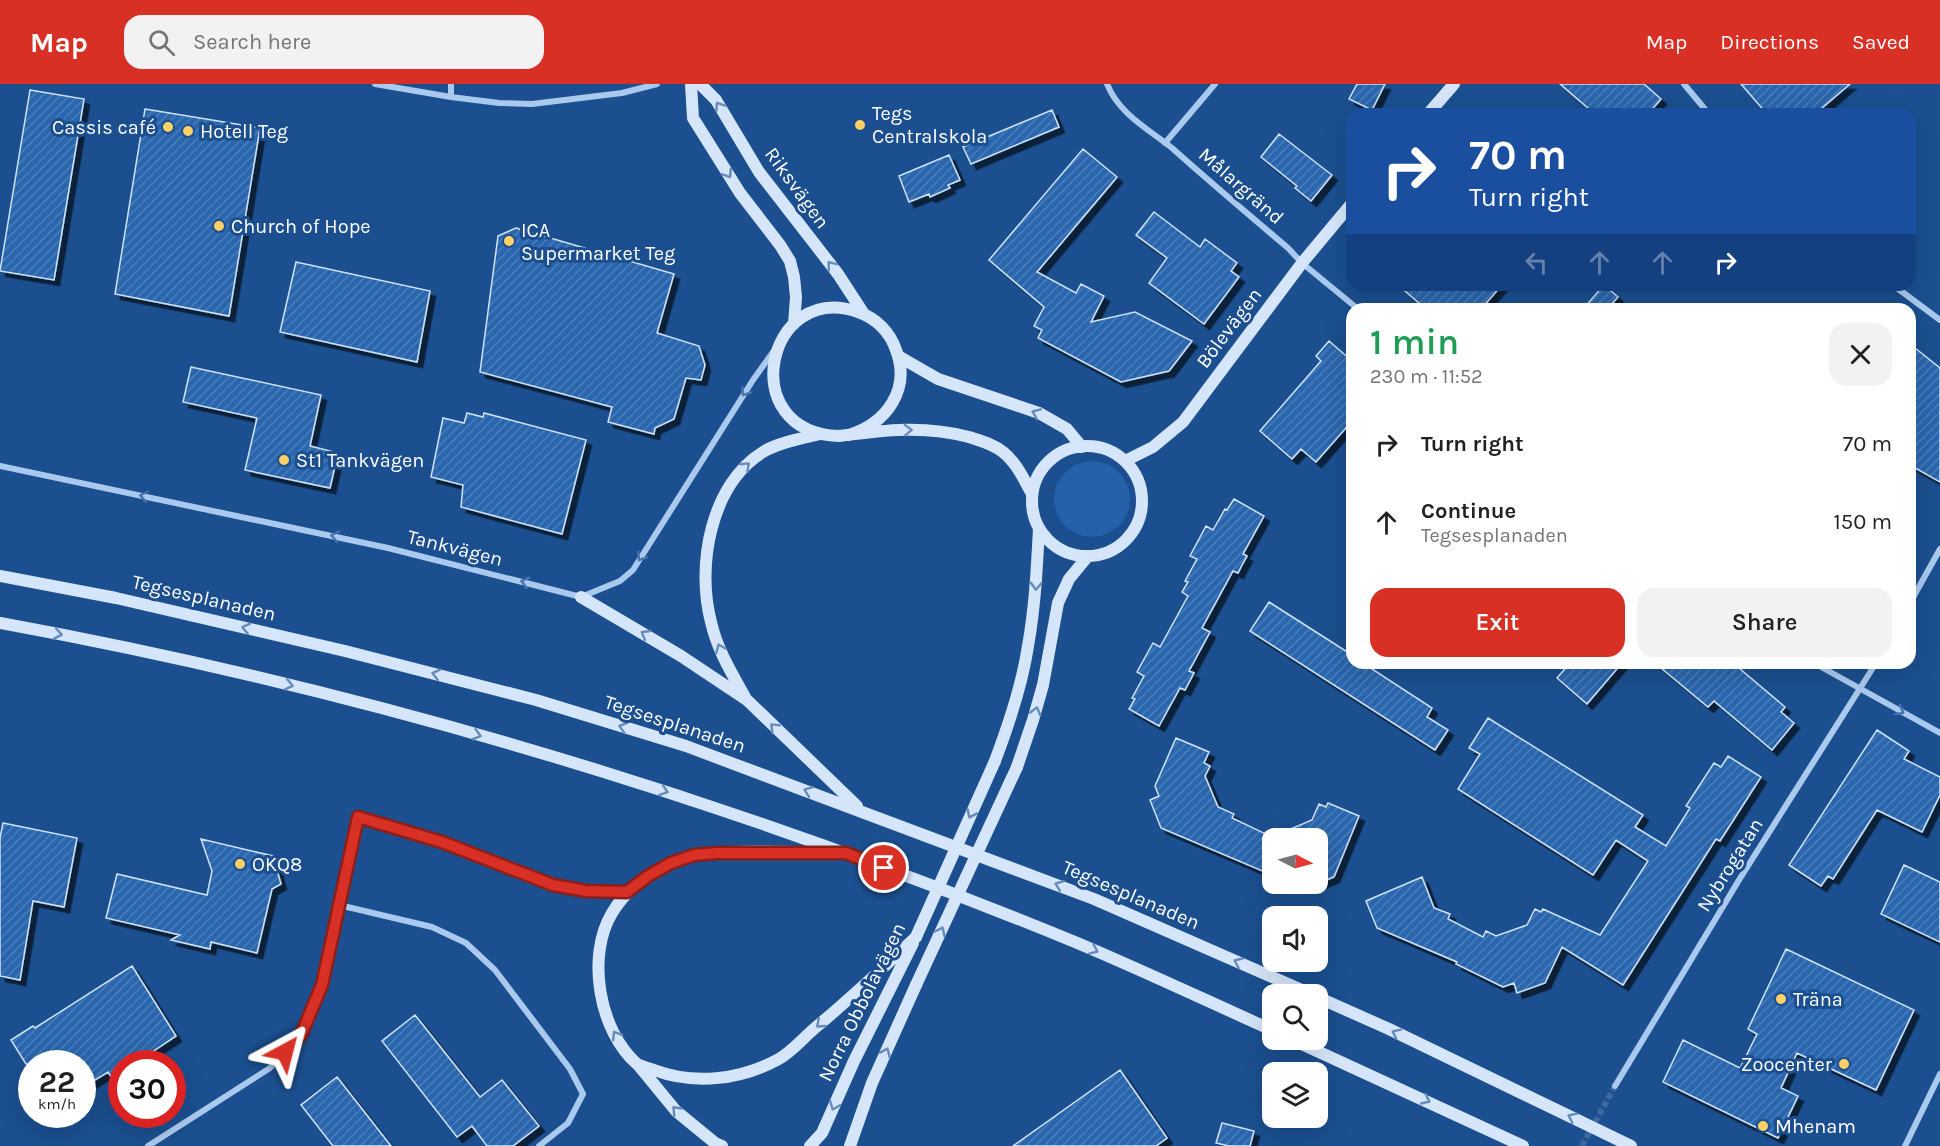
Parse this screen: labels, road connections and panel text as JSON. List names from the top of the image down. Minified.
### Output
{"streets":{"main road":["Riksvägen","Bölevägen","Tegsesplanaden","Norra Obbolavägen"],"street":["Målargränd","Tankvägen","Nybrogatan"]},"crossings":[["Målargränd","Bölevägen"],["Riksvägen","Bölevägen"],["Riksvägen","Norra Obbolavägen"],["Bölevägen","Norra Obbolavägen"]],"one_way":["Tankvägen"],"places":["Tegs Centralskola","Cassis café","Hotell Teg","Church of Hope","ICA Supermarket Teg","St1 Tankvägen","OKQ8","Träna","Zoocenter","Mhenam"],"north":"right","page":{"header":"Map","search":"Search here","nav":["Map","Directions","Saved"],"turn":["70 m","Turn right"],"heading":["1 min","230 m · 11:52"],"list":[{"name":"Turn right","value":"70 m"},{"name":"Continue","note":"Tegsesplanaden","value":"150 m"}],"buttons":["Exit","Share"],"speed":"22 km/h","limit":"30"}}
